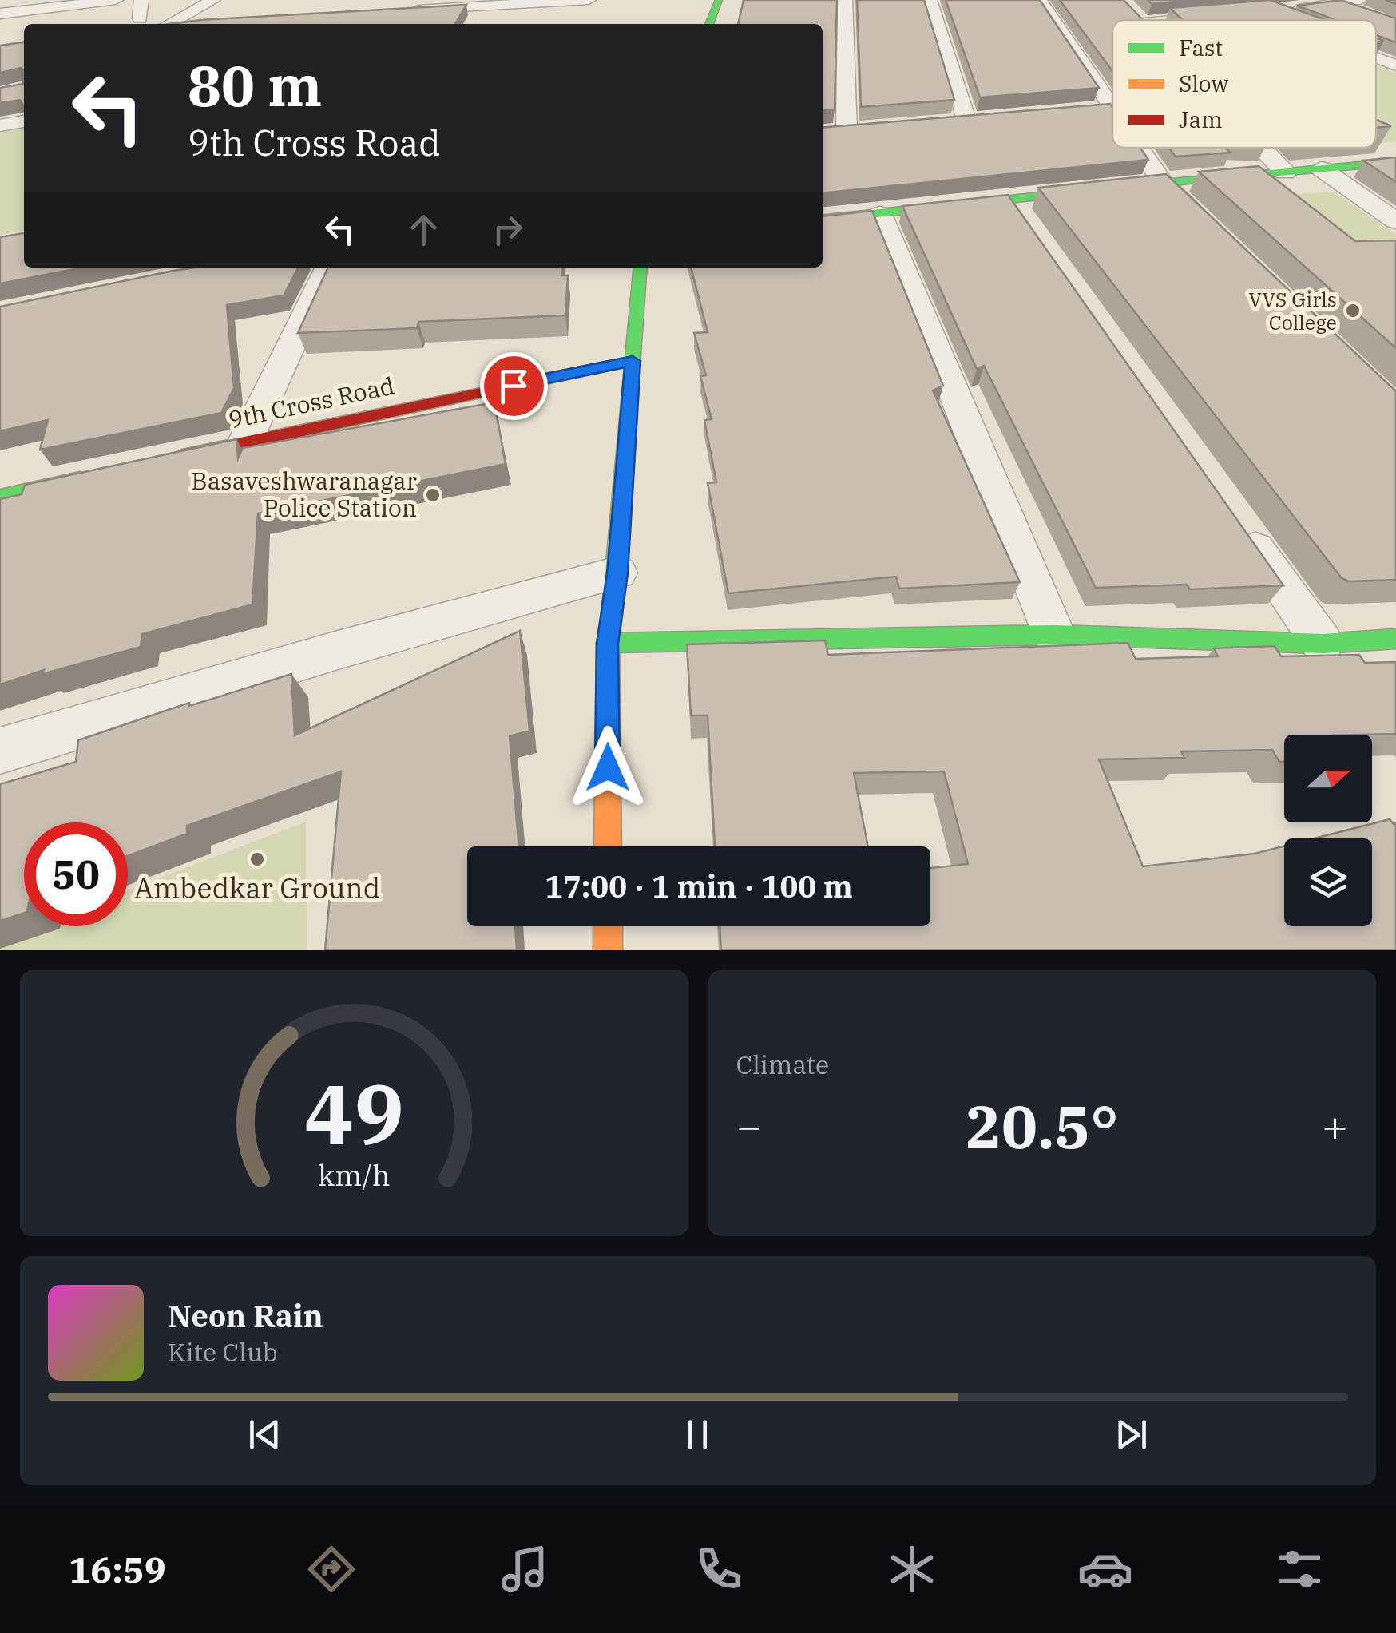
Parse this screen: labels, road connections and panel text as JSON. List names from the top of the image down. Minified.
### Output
{"streets":{"street":["9th Cross Road"]},"places":["VVS Girls College","Basaveshwaranagar Police Station","Ambedkar Ground"],"legend":["Fast","Slow","Jam"],"north":"right","page":{"turn":["80 m","9th Cross Road"],"limit":"50","trip":"17:00 · 1 min · 100 m","tile":"Climate","heat":["−","20.5°","+"],"song":["Neon Rain","Kite Club"],"tabs":"16:59","gauge":["49","km/h"]}}
